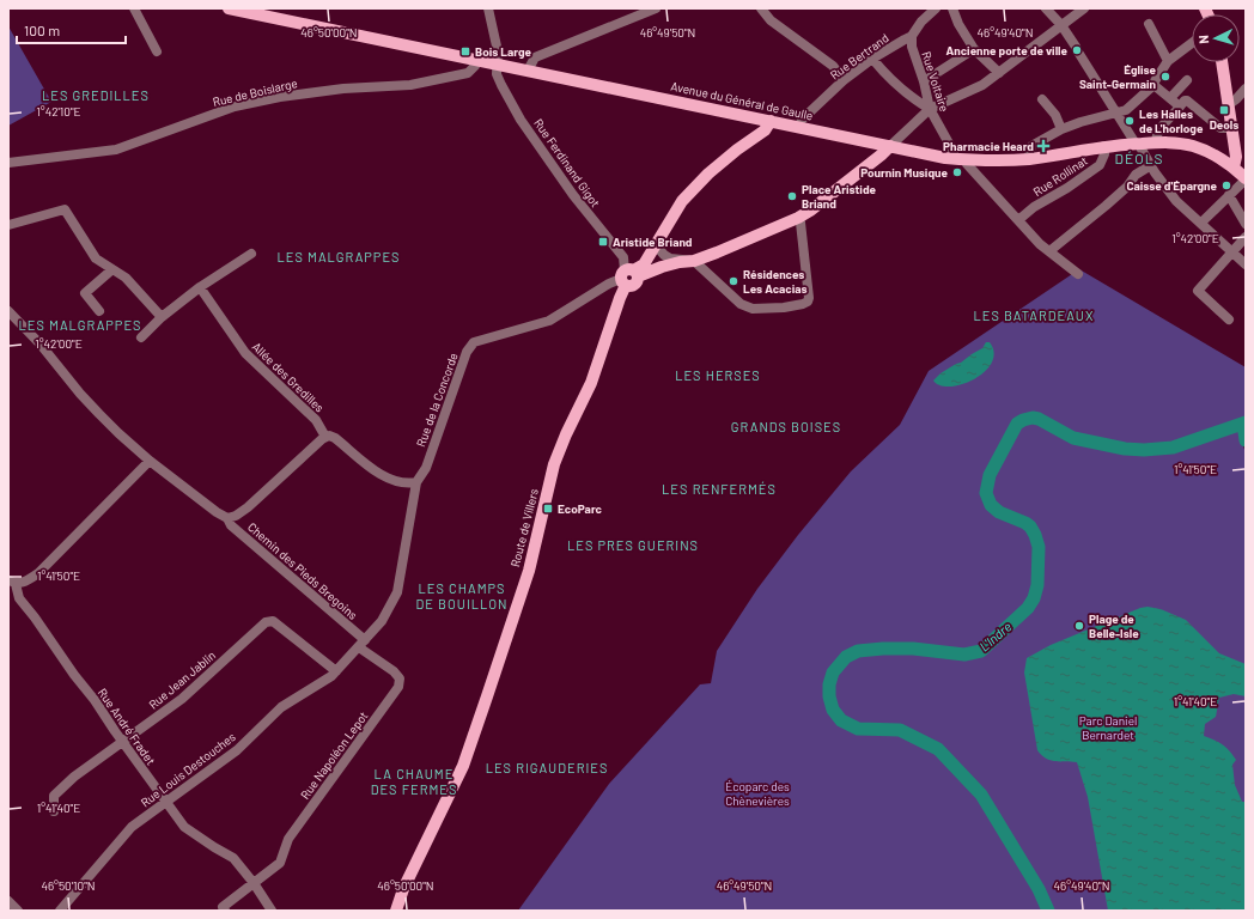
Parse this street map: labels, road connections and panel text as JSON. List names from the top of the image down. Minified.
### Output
{"streets":{"main road":["Avenue du Général de Gaulle","Route de Villers"],"street":["Rue Bertrand","Rue Voltaire","Rue de Boislarge","Rue Ferdinand Gigot","Rue Rollinat","Allée des Gredilles","Rue de la Concorde","Chemin des Pieds Bregoins","Rue Jean Jablin","Rue André Fradet","Rue Napoléon Lepot","Rue Louis Destouches"]},"crossings":[["Rue Bertrand","Rue Voltaire"],["Rue Bertrand","Avenue du Général de Gaulle"],["Rue Voltaire","Avenue du Général de Gaulle"],["Rue Voltaire","Rue Rollinat"],["Rue de Boislarge","Avenue du Général de Gaulle"],["Avenue du Général de Gaulle","Rue Ferdinand Gigot"],["Avenue du Général de Gaulle","Rue Rollinat"],["Rue Ferdinand Gigot","Rue de la Concorde"],["Rue Ferdinand Gigot","Route de Villers"],["Rue de la Concorde","Route de Villers"],["Rue de la Concorde","Rue Louis Destouches"],["Chemin des Pieds Bregoins","Rue Napoléon Lepot"],["Chemin des Pieds Bregoins","Rue Louis Destouches"],["Rue Jean Jablin","Rue André Fradet"],["Rue Jean Jablin","Rue Louis Destouches"],["Rue André Fradet","Rue Napoléon Lepot"],["Rue André Fradet","Rue Louis Destouches"],["Rue Napoléon Lepot","Rue Louis Destouches"]],"districts":["LES GREDILLES","DÉOLS","LES MALGRAPPES","LES BATARDEAUX","LES MALGRAPPES","LES HERSES","GRANDS BOISES","LES RENFERMÉS","LES PRES GUERINS","LES CHAMPS DE BOUILLON","LES RIGAUDERIES","LA CHAUME DES FERMES"],"water":["L'Indre"],"parks":["Parc Daniel Bernardet","Écoparc des Chènevières"],"places":{"other":["Ancienne porte de ville","Église Saint-Germain","Les Halles de L'horloge","Pournin Musique","Caisse d'Épargne","Place Aristide Briand","Résidences Les Acacias","Plage de Belle-Isle"],"transit":["Bois Large","Deols","Aristide Briand","EcoParc"],"health":["Pharmacie Heard"]},"scale_bar":"100 m","north":"left","coordinates":["46°50'00\"N","46°49'50\"N","46°49'40\"N","1°42'10\"E","1°42'00\"E","1°41'50\"E","1°41'40\"E","46°50'10\"N"]}
